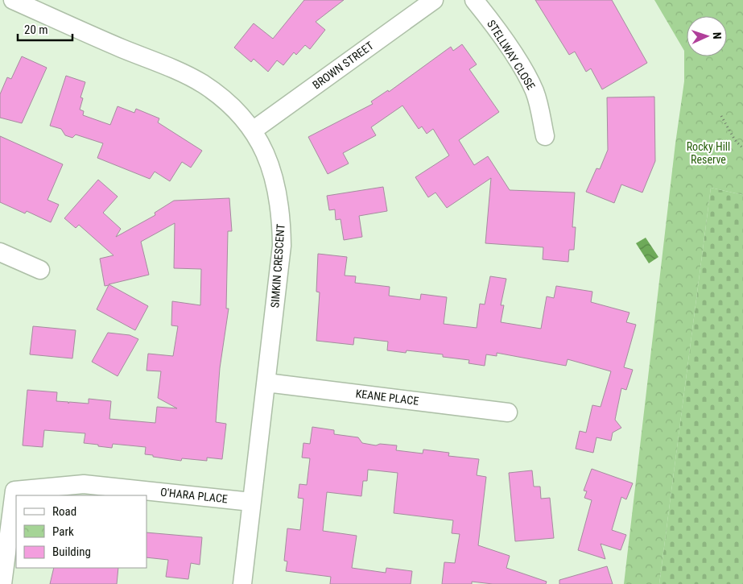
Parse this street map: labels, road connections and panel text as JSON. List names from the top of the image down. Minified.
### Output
{"streets":{"street":["STELLWAY CLOSE","BROWN STREET","SIMKIN CRESCENT","KEANE PLACE","O'HARA PLACE"]},"crossings":[["BROWN STREET","SIMKIN CRESCENT"],["SIMKIN CRESCENT","KEANE PLACE"],["SIMKIN CRESCENT","O'HARA PLACE"]],"parks":["Rocky Hill Reserve"],"legend":["Road","Park","Building"],"scale_bar":"20 m","north":"right"}
